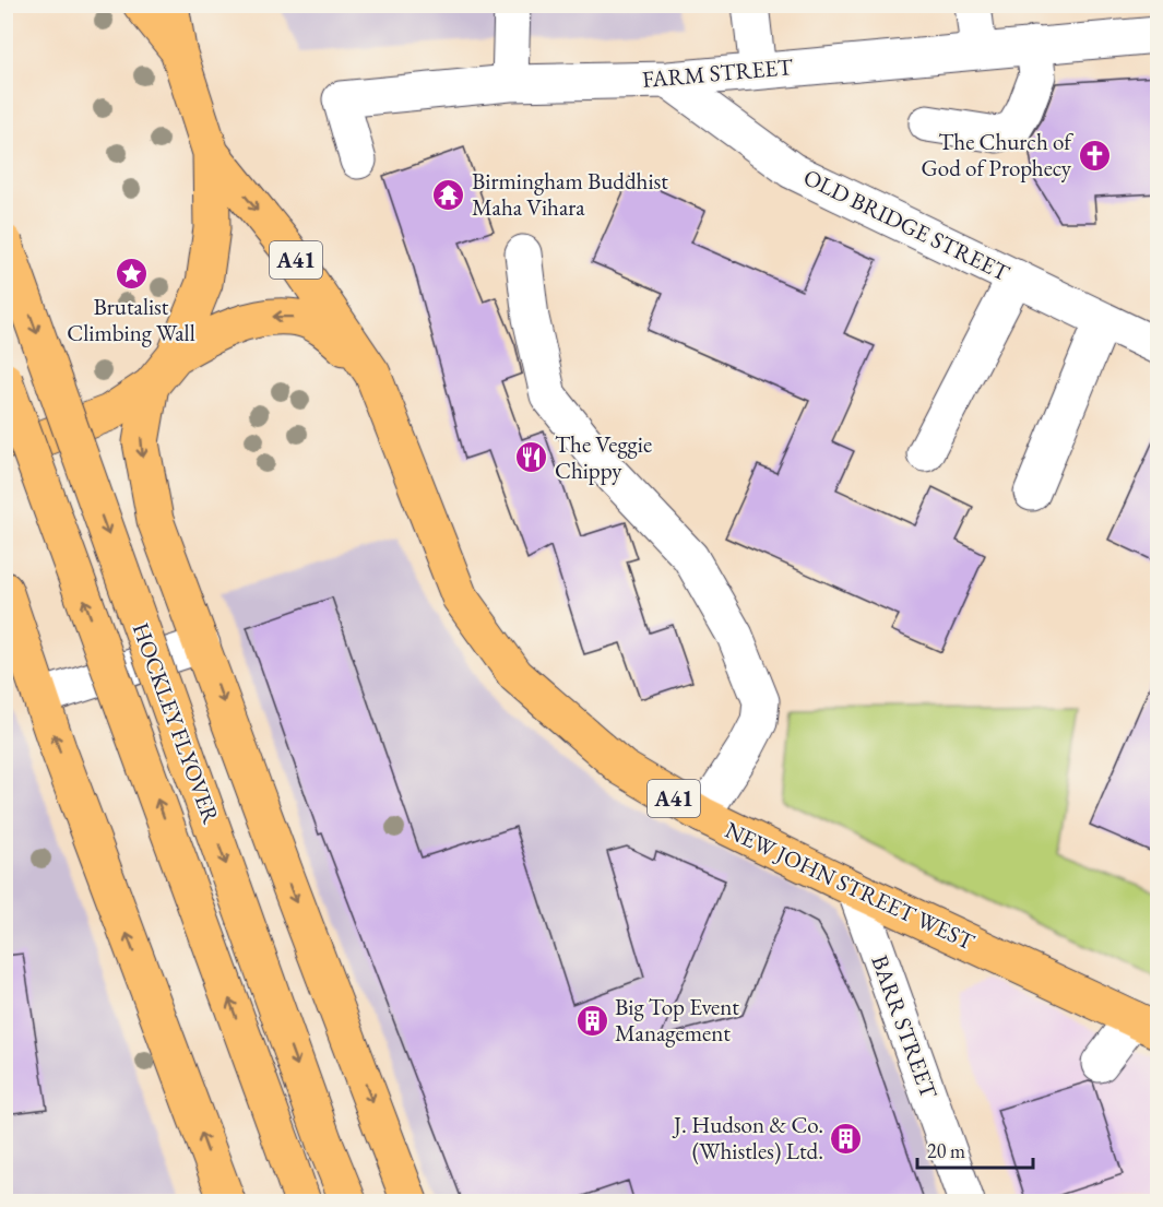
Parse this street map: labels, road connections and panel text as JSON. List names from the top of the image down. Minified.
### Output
{"streets":{"main road":["A41","HOCKLEY FLYOVER","NEW JOHN STREET WEST"],"street":["FARM STREET","OLD BRIDGE STREET","BARR STREET"]},"crossings":[["FARM STREET","OLD BRIDGE STREET"],["A41","NEW JOHN STREET WEST"],["NEW JOHN STREET WEST","BARR STREET"]],"places":{"church":["The Church of God of Prophecy"],"temple":["Birmingham Buddhist Maha Vihara"],"place":["Brutalist Climbing Wall"],"restaurant":["The Veggie Chippy"],"building":["Big Top Event Management","J. Hudson & Co. (Whistles) Ltd."]},"scale_bar":"20 m"}
